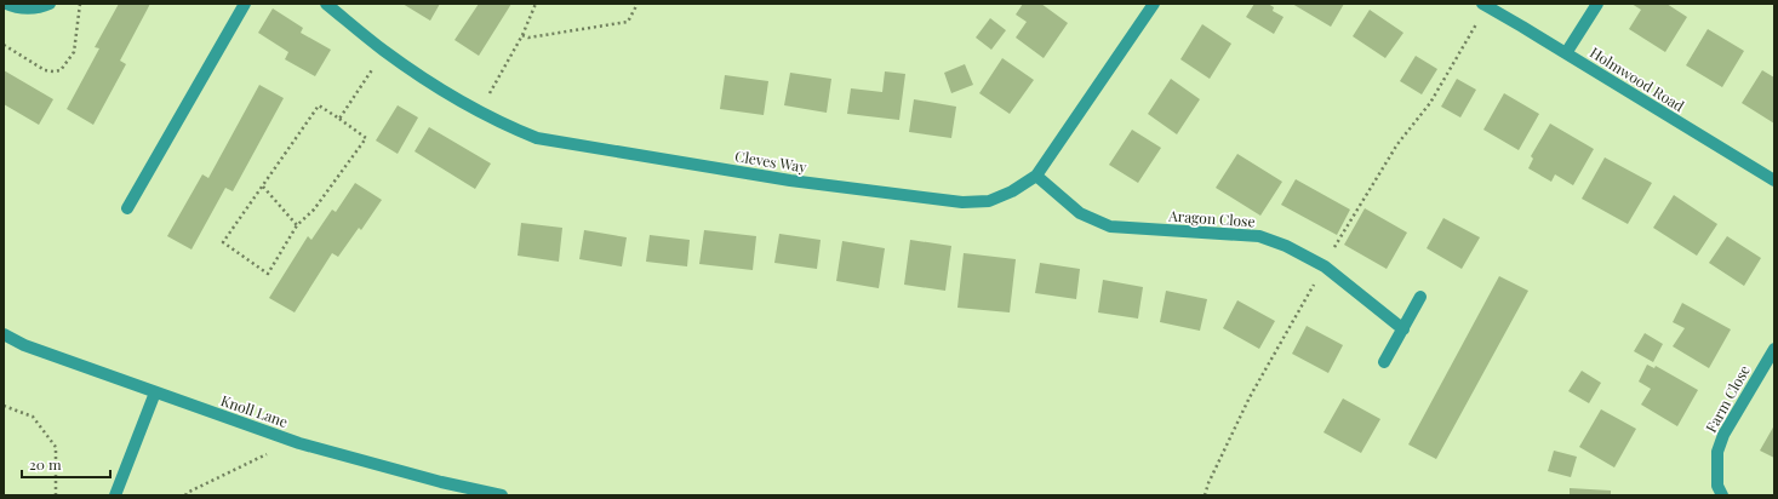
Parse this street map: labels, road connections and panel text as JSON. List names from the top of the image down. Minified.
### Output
{"streets":{"street":["Holmwood Road","Cleves Way","Aragon Close","Farm Close","Knoll Lane"]},"crossings":[["Cleves Way","Aragon Close"]],"scale_bar":"20 m"}
